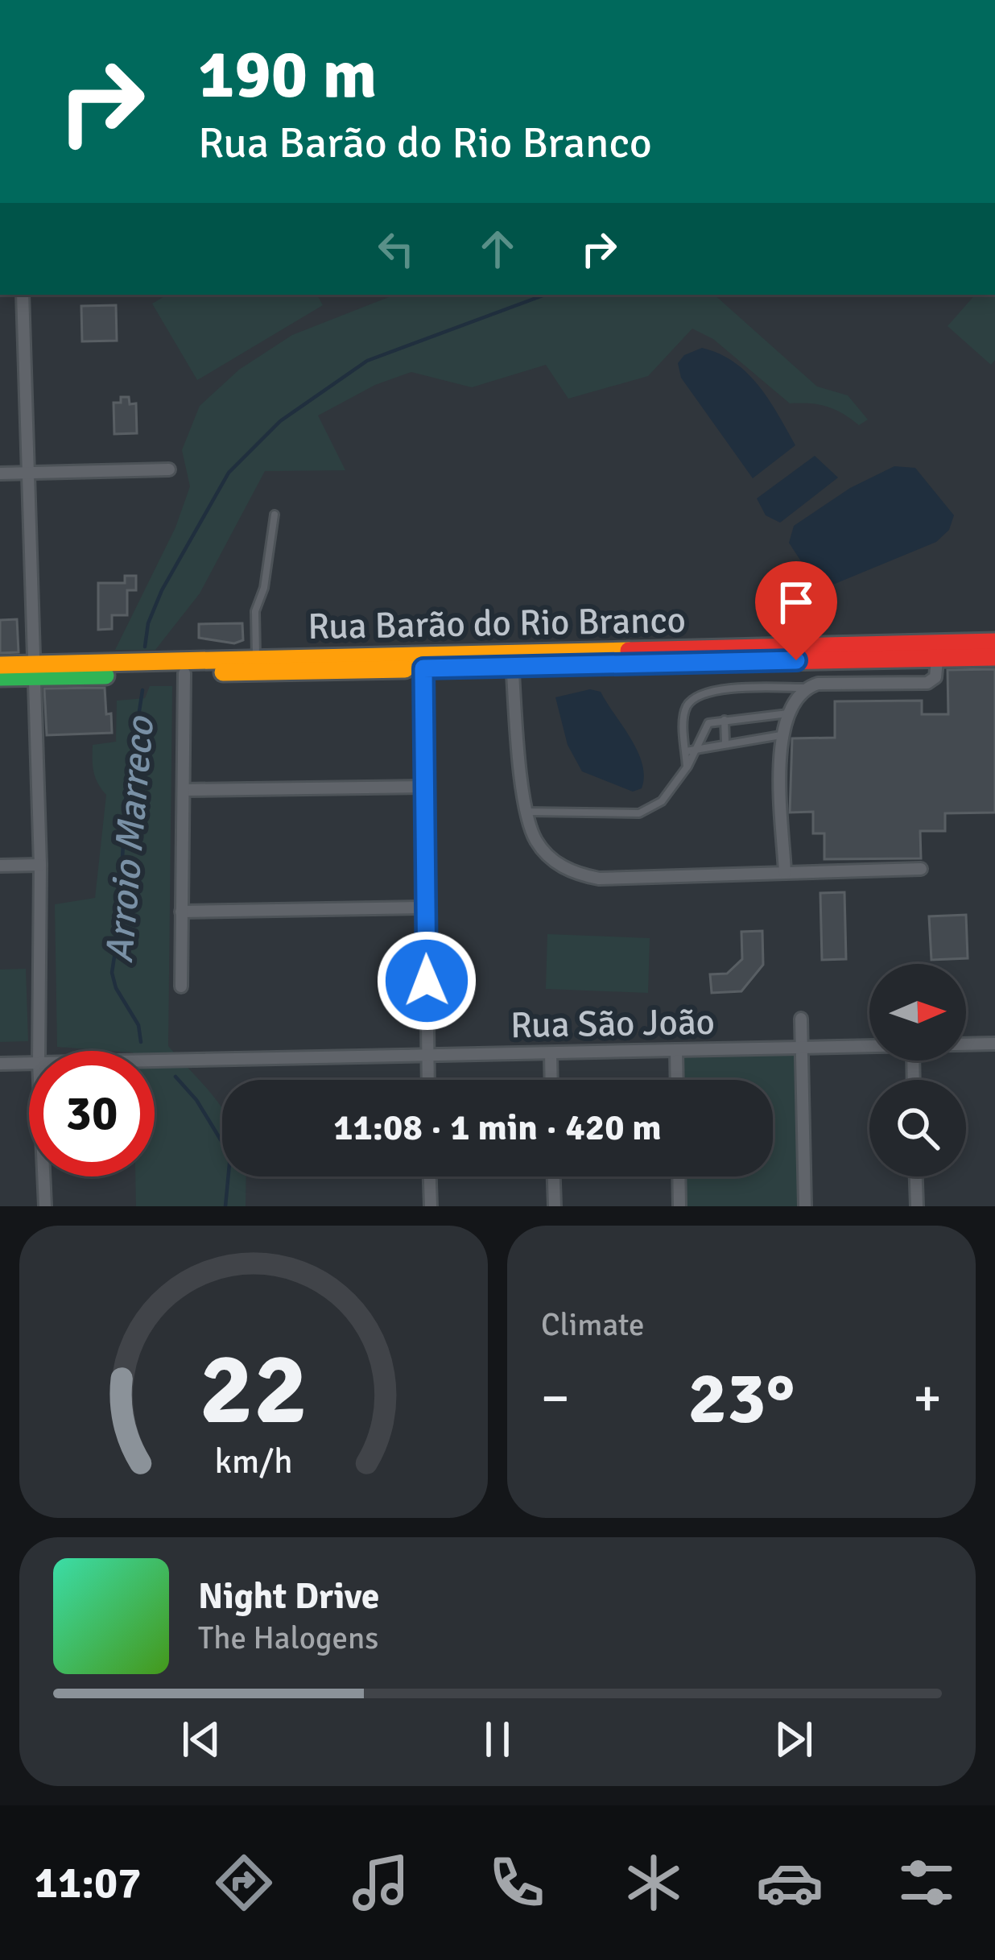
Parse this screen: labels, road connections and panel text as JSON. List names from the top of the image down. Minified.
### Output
{"streets":{"main road":["Rua Barão do Rio Branco"],"street":["Rua São João"]},"water":["Arroio Marreco"],"north":"right","page":{"turn":["190 m","Rua Barão do Rio Branco"],"limit":"30","trip":"11:08 · 1 min · 420 m","tile":"Climate","heat":["−","23°","+"],"song":["Night Drive","The Halogens"],"tabs":"11:07","gauge":["22","km/h"]}}
